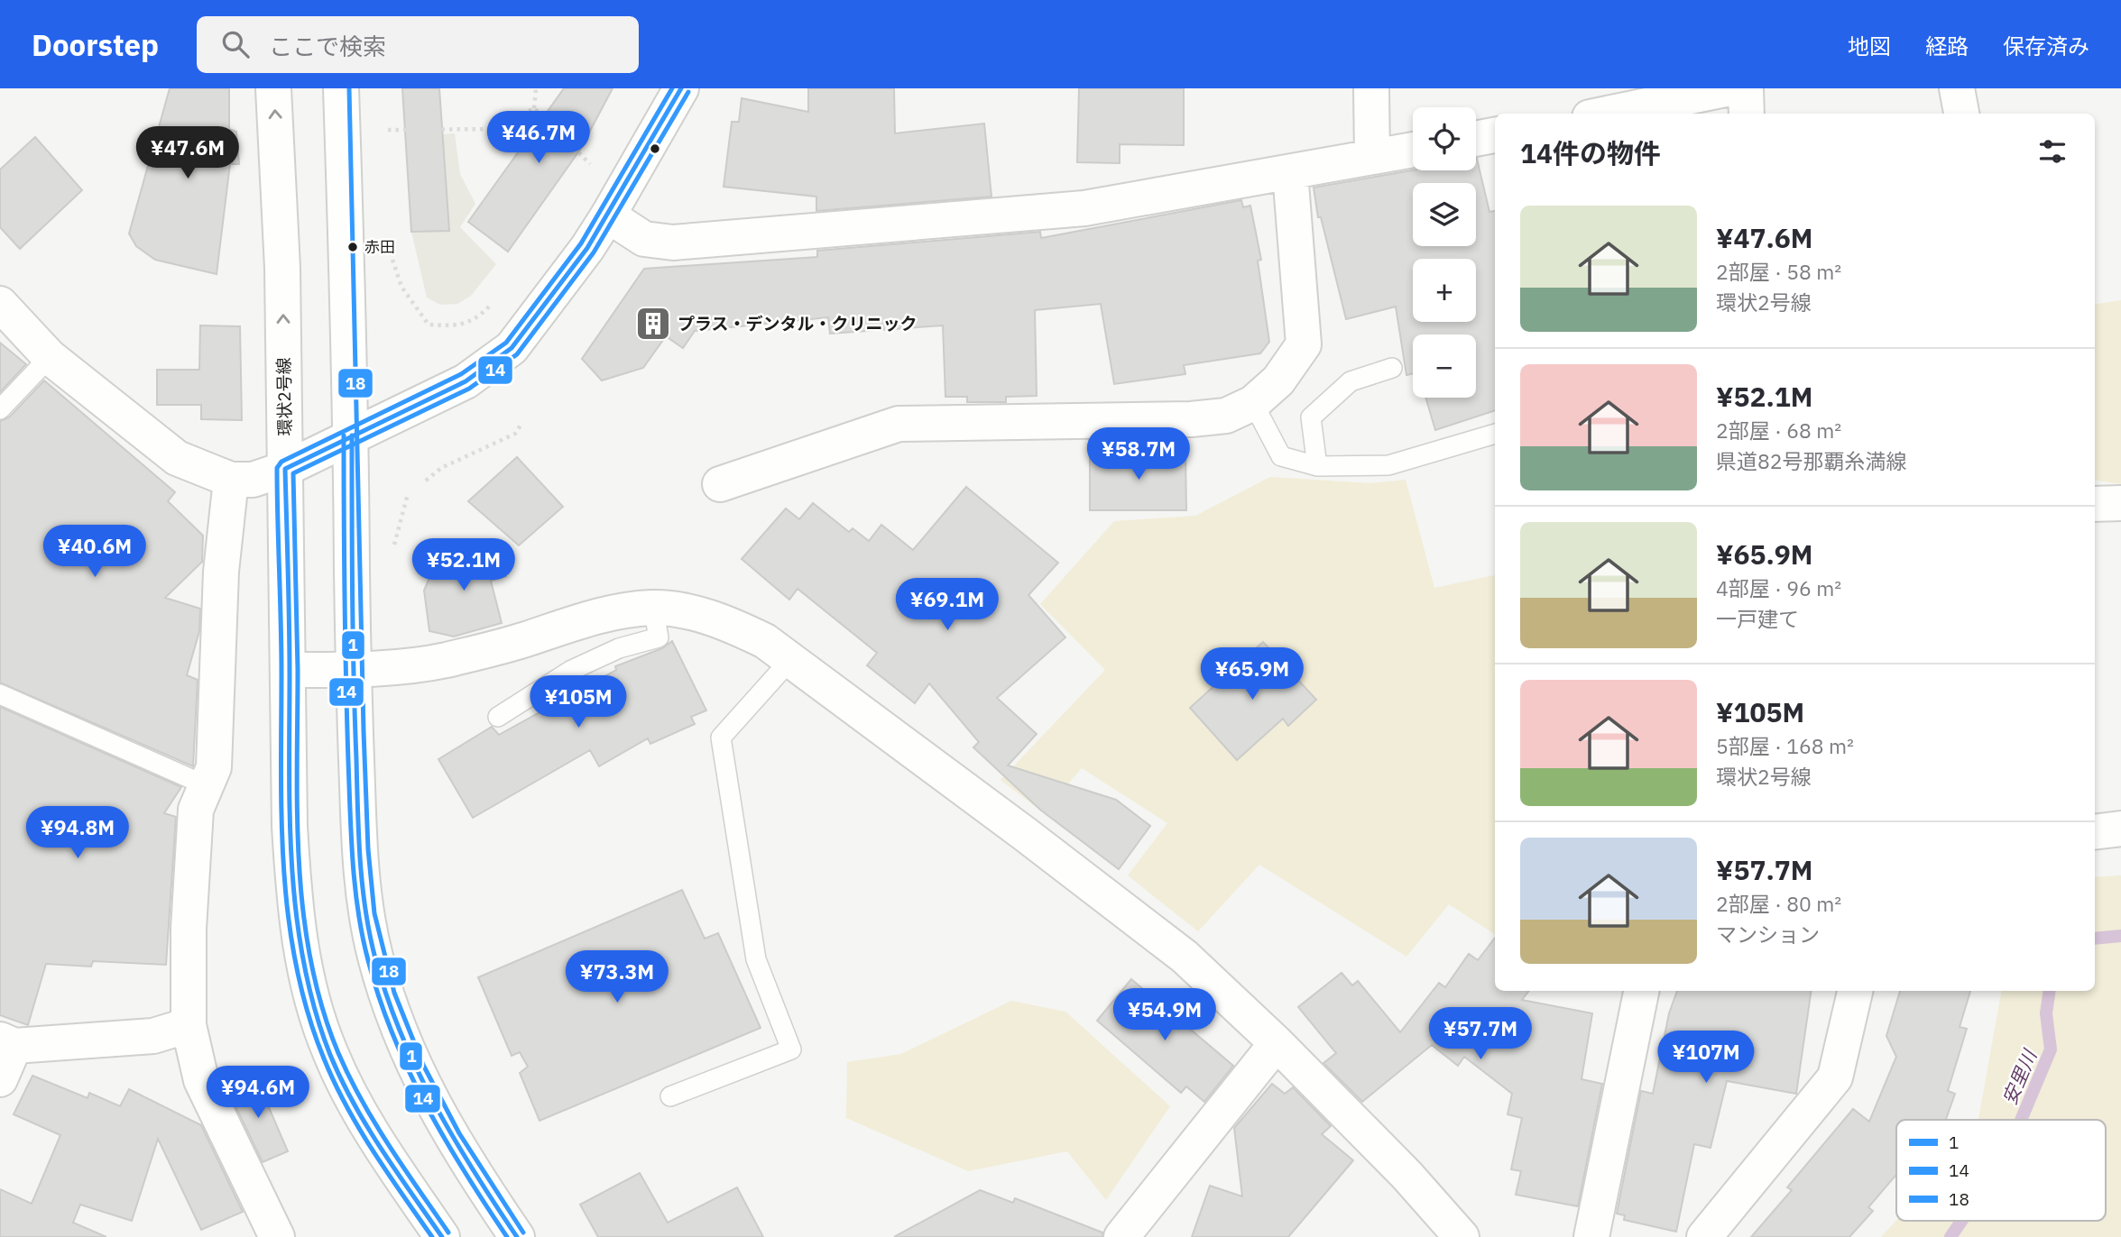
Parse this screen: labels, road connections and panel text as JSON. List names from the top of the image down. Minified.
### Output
{"streets":{"street":["環状2号線"]},"water":["安里川"],"places":{"other":["赤田"],"building":["プラス・デンタル・クリニック"]},"lines":["transit line 1","transit line 18","transit line 14"],"legend":["1","14","18"],"page":{"header":"Doorstep","search":"ここで検索","nav":["地図","経路","保存済み"],"map_buttons":["+","−"],"price":["¥46.7M","¥47.6M","¥58.7M","¥40.6M","¥52.1M","¥69.1M","¥65.9M","¥105M","¥94.8M","¥73.3M","¥54.9M","¥57.7M","¥107M","¥94.6M"],"heading":"14件の物件","list":[{"name":"¥47.6M","note":"2部屋 · 58 m² · 環状2号線"},{"name":"¥52.1M","note":"2部屋 · 68 m² · 県道82号那覇糸満線"},{"name":"¥65.9M","note":"4部屋 · 96 m² · 一戸建て"},{"name":"¥105M","note":"5部屋 · 168 m² · 環状2号線"},{"name":"¥57.7M","note":"2部屋 · 80 m² · マンション"}]}}
